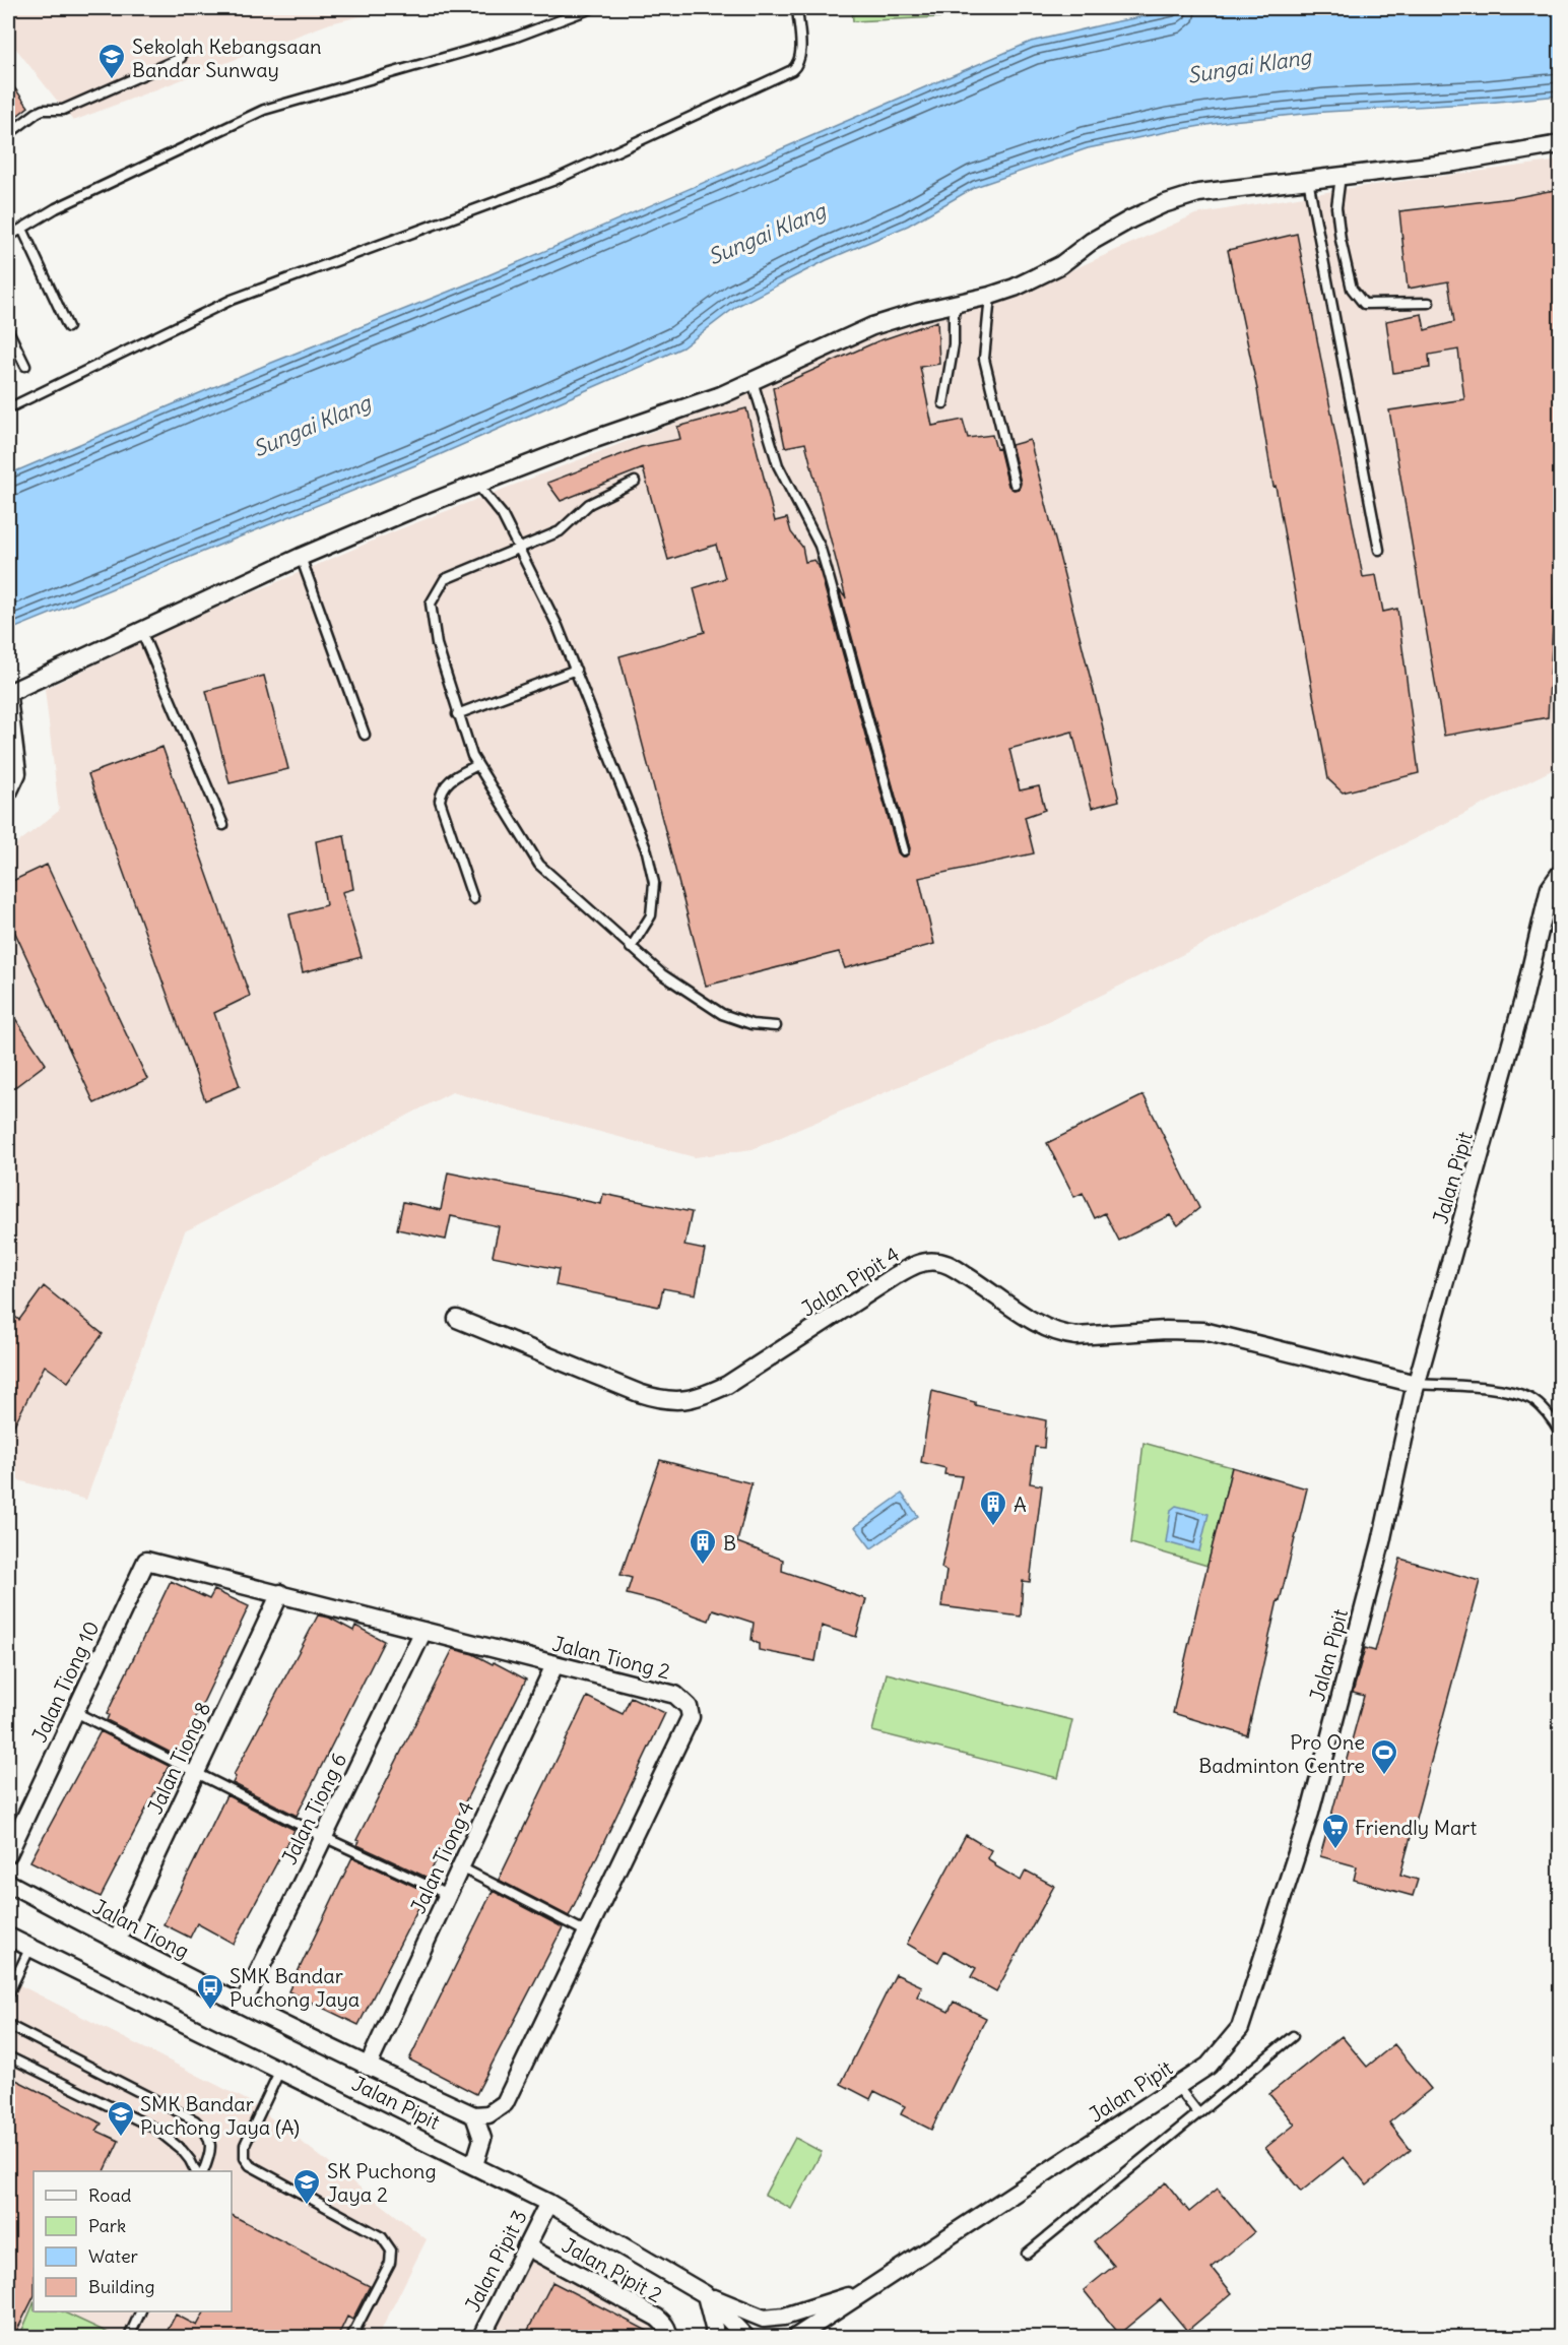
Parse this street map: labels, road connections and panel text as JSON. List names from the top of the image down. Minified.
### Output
{"streets":{"street":["Jalan Pipit","Jalan Pipit 4","Jalan Tiong 2","Jalan Tiong 10","Jalan Tiong 8","Jalan Tiong 6","Jalan Tiong 4","Jalan Tiong","Jalan Pipit 3","Jalan Pipit 2"]},"crossings":[["Jalan Pipit","Jalan Pipit 4"],["Jalan Pipit","Jalan Pipit 3"],["Jalan Tiong 2","Jalan Tiong 10"],["Jalan Tiong 2","Jalan Tiong 8"],["Jalan Tiong 2","Jalan Tiong 6"],["Jalan Tiong 2","Jalan Tiong 4"],["Jalan Tiong 2","Jalan Tiong"],["Jalan Tiong 8","Jalan Tiong"],["Jalan Tiong 6","Jalan Tiong"],["Jalan Tiong 4","Jalan Tiong"],["Jalan Pipit 3","Jalan Pipit 2"]],"water":["Sungai Klang"],"places":{"school or university":["Sekolah Kebangsaan Bandar Sunway","SMK Bandar Puchong Jaya (A)","SK Puchong Jaya 2"],"building":["A","B"],"sports":["Pro One Badminton Centre"],"supermarket":["Friendly Mart"],"bus stop":["SMK Bandar Puchong Jaya"]},"legend":["Road","Park","Water","Building"]}
